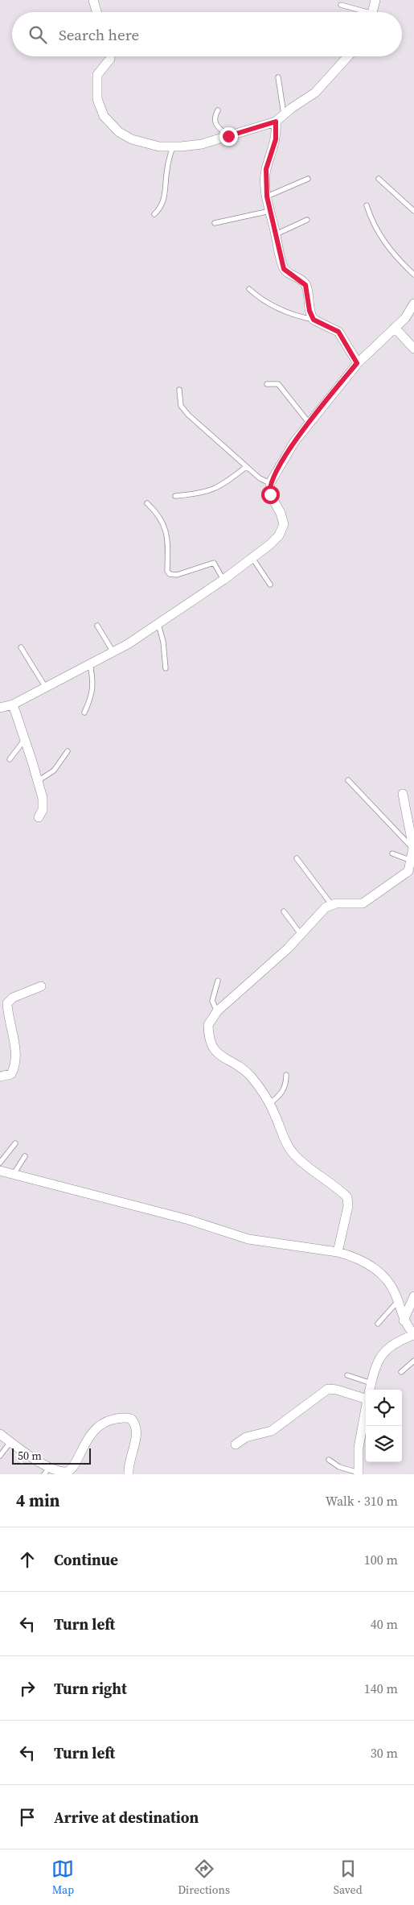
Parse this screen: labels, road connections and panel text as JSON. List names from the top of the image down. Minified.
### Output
{"scale_bar":"50 m","page":{"search":"Search here","scale":"50 m","heading":["4 min","Walk · 310 m"],"list":[["Continue","100 m"],["Turn left","40 m"],["Turn right","140 m"],["Turn left","30 m"],"Arrive at destination"],"nav":["Map","Directions","Saved"]}}
